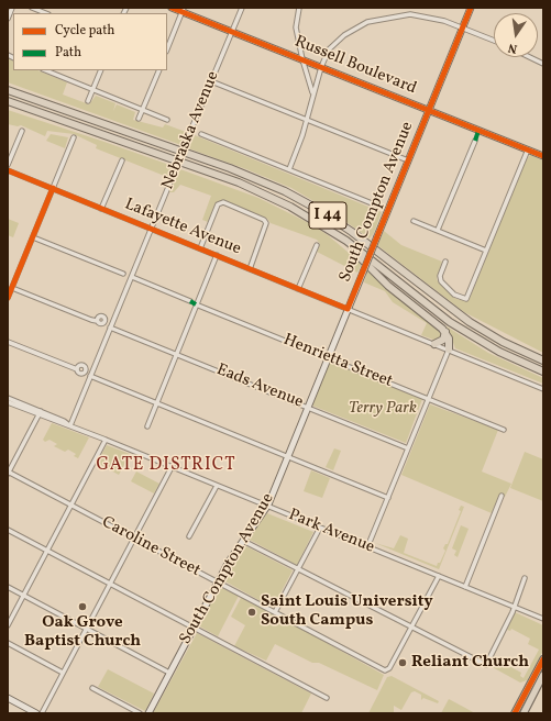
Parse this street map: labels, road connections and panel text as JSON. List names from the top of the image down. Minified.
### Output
{"streets":{"highway":["I 44"],"main road":["Russell Boulevard","South Compton Avenue"],"street":["Nebraska Avenue","Lafayette Avenue","Henrietta Street","Eads Avenue","Park Avenue","Caroline Street"]},"crossings":[["Russell Boulevard","Nebraska Avenue"],["Russell Boulevard","South Compton Avenue"],["Nebraska Avenue","Lafayette Avenue"],["Nebraska Avenue","Eads Avenue"],["Nebraska Avenue","Park Avenue"],["South Compton Avenue","Lafayette Avenue"],["South Compton Avenue","Henrietta Street"],["South Compton Avenue","Eads Avenue"],["South Compton Avenue","Park Avenue"],["South Compton Avenue","Caroline Street"]],"districts":["GATE DISTRICT"],"parks":["Terry Park"],"places":["Oak Grove Baptist Church","Saint Louis University South Campus","Reliant Church"],"legend":["Cycle path","Path"],"north":"bottom"}
